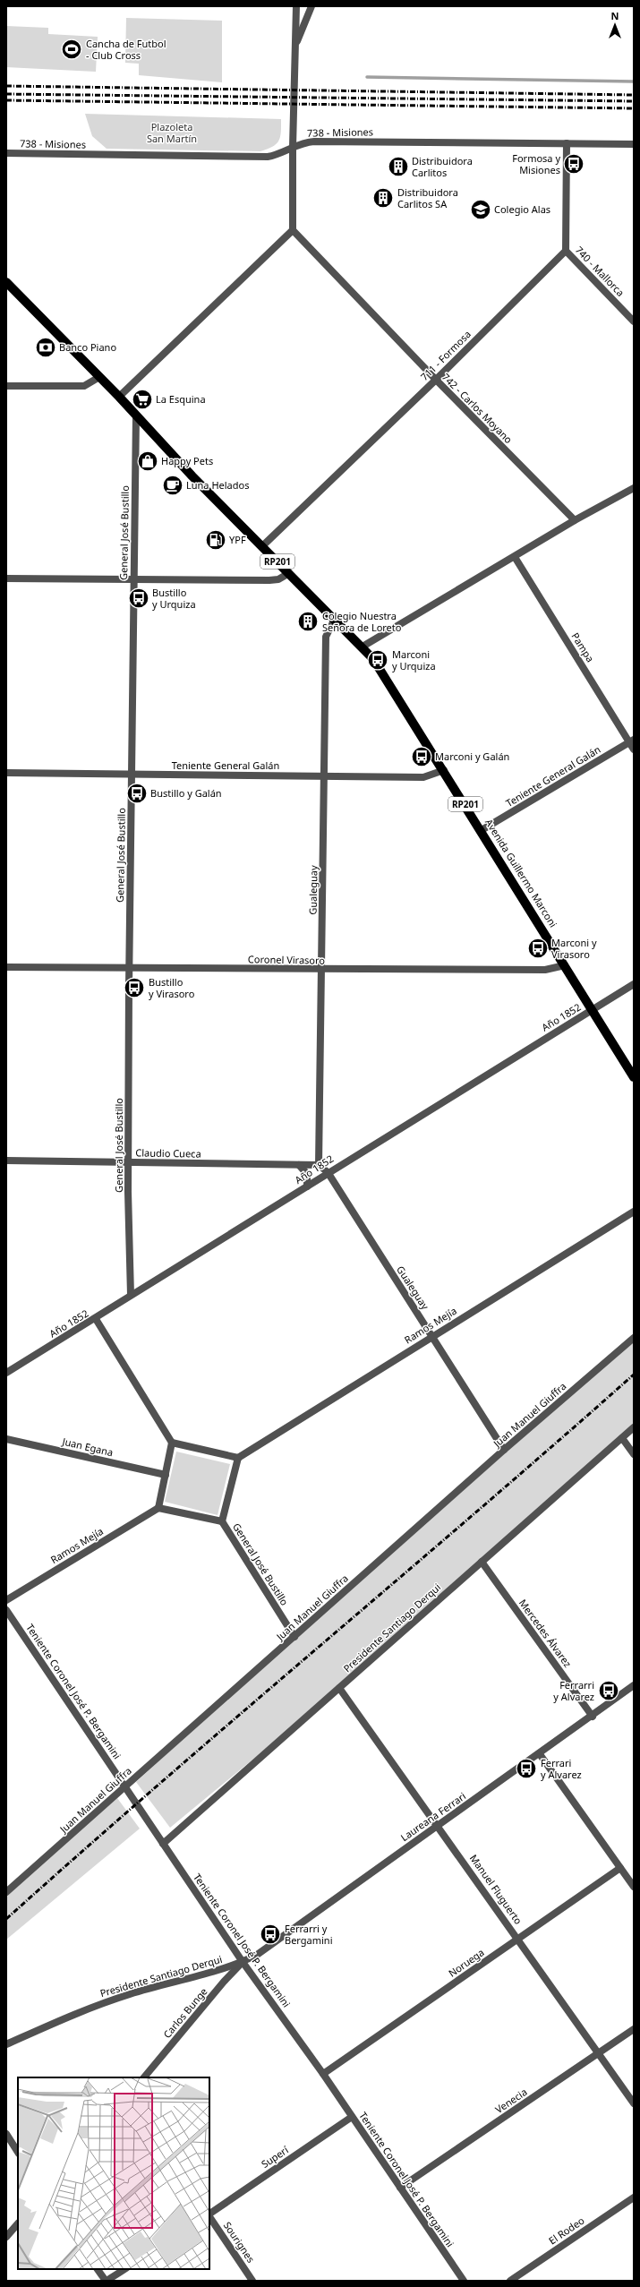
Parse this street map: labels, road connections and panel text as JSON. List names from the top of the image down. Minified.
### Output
{"streets":{"main road":["RP201","Avenida Guillermo Marconi"],"street":["738 - Misiones","740 - Mallorca","711 - Formosa","742 - Carlos Moyano","General José Bustillo","Pampa","Teniente General Galán","Gualeguay","Coronel Virasoro","Año 1852","Claudio Cueca","Ramos Mejía","Juan Manuel Giuffra","Juan Egana","Presidente Santiago Derqui","Mercedes Álvarez","Teniente Coronel José P. Bergamini","Laureana Ferrari","Manuel Fluguerto","Noruega","Carlos Bunge","Venecia","Superí","El Rodeo","Sourignes"]},"crossings":[["740 - Mallorca","711 - Formosa"],["711 - Formosa","742 - Carlos Moyano"],["711 - Formosa","RP201"],["General José Bustillo","RP201"],["General José Bustillo","Teniente General Galán"],["General José Bustillo","Coronel Virasoro"],["General José Bustillo","Año 1852"],["General José Bustillo","Claudio Cueca"],["General José Bustillo","Juan Manuel Giuffra"],["RP201","Avenida Guillermo Marconi"],["RP201","Gualeguay"],["Pampa","Teniente General Galán"],["Teniente General Galán","Avenida Guillermo Marconi"],["Teniente General Galán","Gualeguay"],["Avenida Guillermo Marconi","Coronel Virasoro"],["Avenida Guillermo Marconi","Año 1852"],["Gualeguay","Coronel Virasoro"],["Gualeguay","Año 1852"],["Gualeguay","Claudio Cueca"],["Gualeguay","Ramos Mejía"],["Gualeguay","Juan Manuel Giuffra"],["Juan Manuel Giuffra","Teniente Coronel José P. Bergamini"],["Presidente Santiago Derqui","Mercedes Álvarez"],["Presidente Santiago Derqui","Teniente Coronel José P. Bergamini"],["Presidente Santiago Derqui","Laureana Ferrari"],["Presidente Santiago Derqui","Manuel Fluguerto"],["Presidente Santiago Derqui","Carlos Bunge"],["Mercedes Álvarez","Laureana Ferrari"],["Teniente Coronel José P. Bergamini","Laureana Ferrari"],["Teniente Coronel José P. Bergamini","Noruega"],["Teniente Coronel José P. Bergamini","Carlos Bunge"],["Teniente Coronel José P. Bergamini","Venecia"],["Teniente Coronel José P. Bergamini","Superí"],["Laureana Ferrari","Manuel Fluguerto"],["Laureana Ferrari","Carlos Bunge"],["Manuel Fluguerto","Noruega"],["Manuel Fluguerto","Venecia"]],"parks":["Plazoleta San Martín"],"places":{"sports":["Cancha de Futbol - Club Cross"],"bus stop":["Formosa y Misiones","Bustillo y Urquiza","Marconi y Urquiza","Marconi y Galán","Bustillo y Galán","Marconi y Virasoro","Bustillo y Virasoro","Ferrarri y Alvarez","Ferrari y Alvarez","Ferrarri y Bergamini"],"building":["Distribuidora Carlitos","Distribuidora Carlitos SA","Colegio Nuestra Señora de Loreto"],"school or university":["Colegio Alas"],"bank":["Banco Piano"],"supermarket":["La Esquina"],"shop":["Happy Pets"],"cafe":["Luna Helados"],"fuel station":["YPF"]},"north":"top"}
